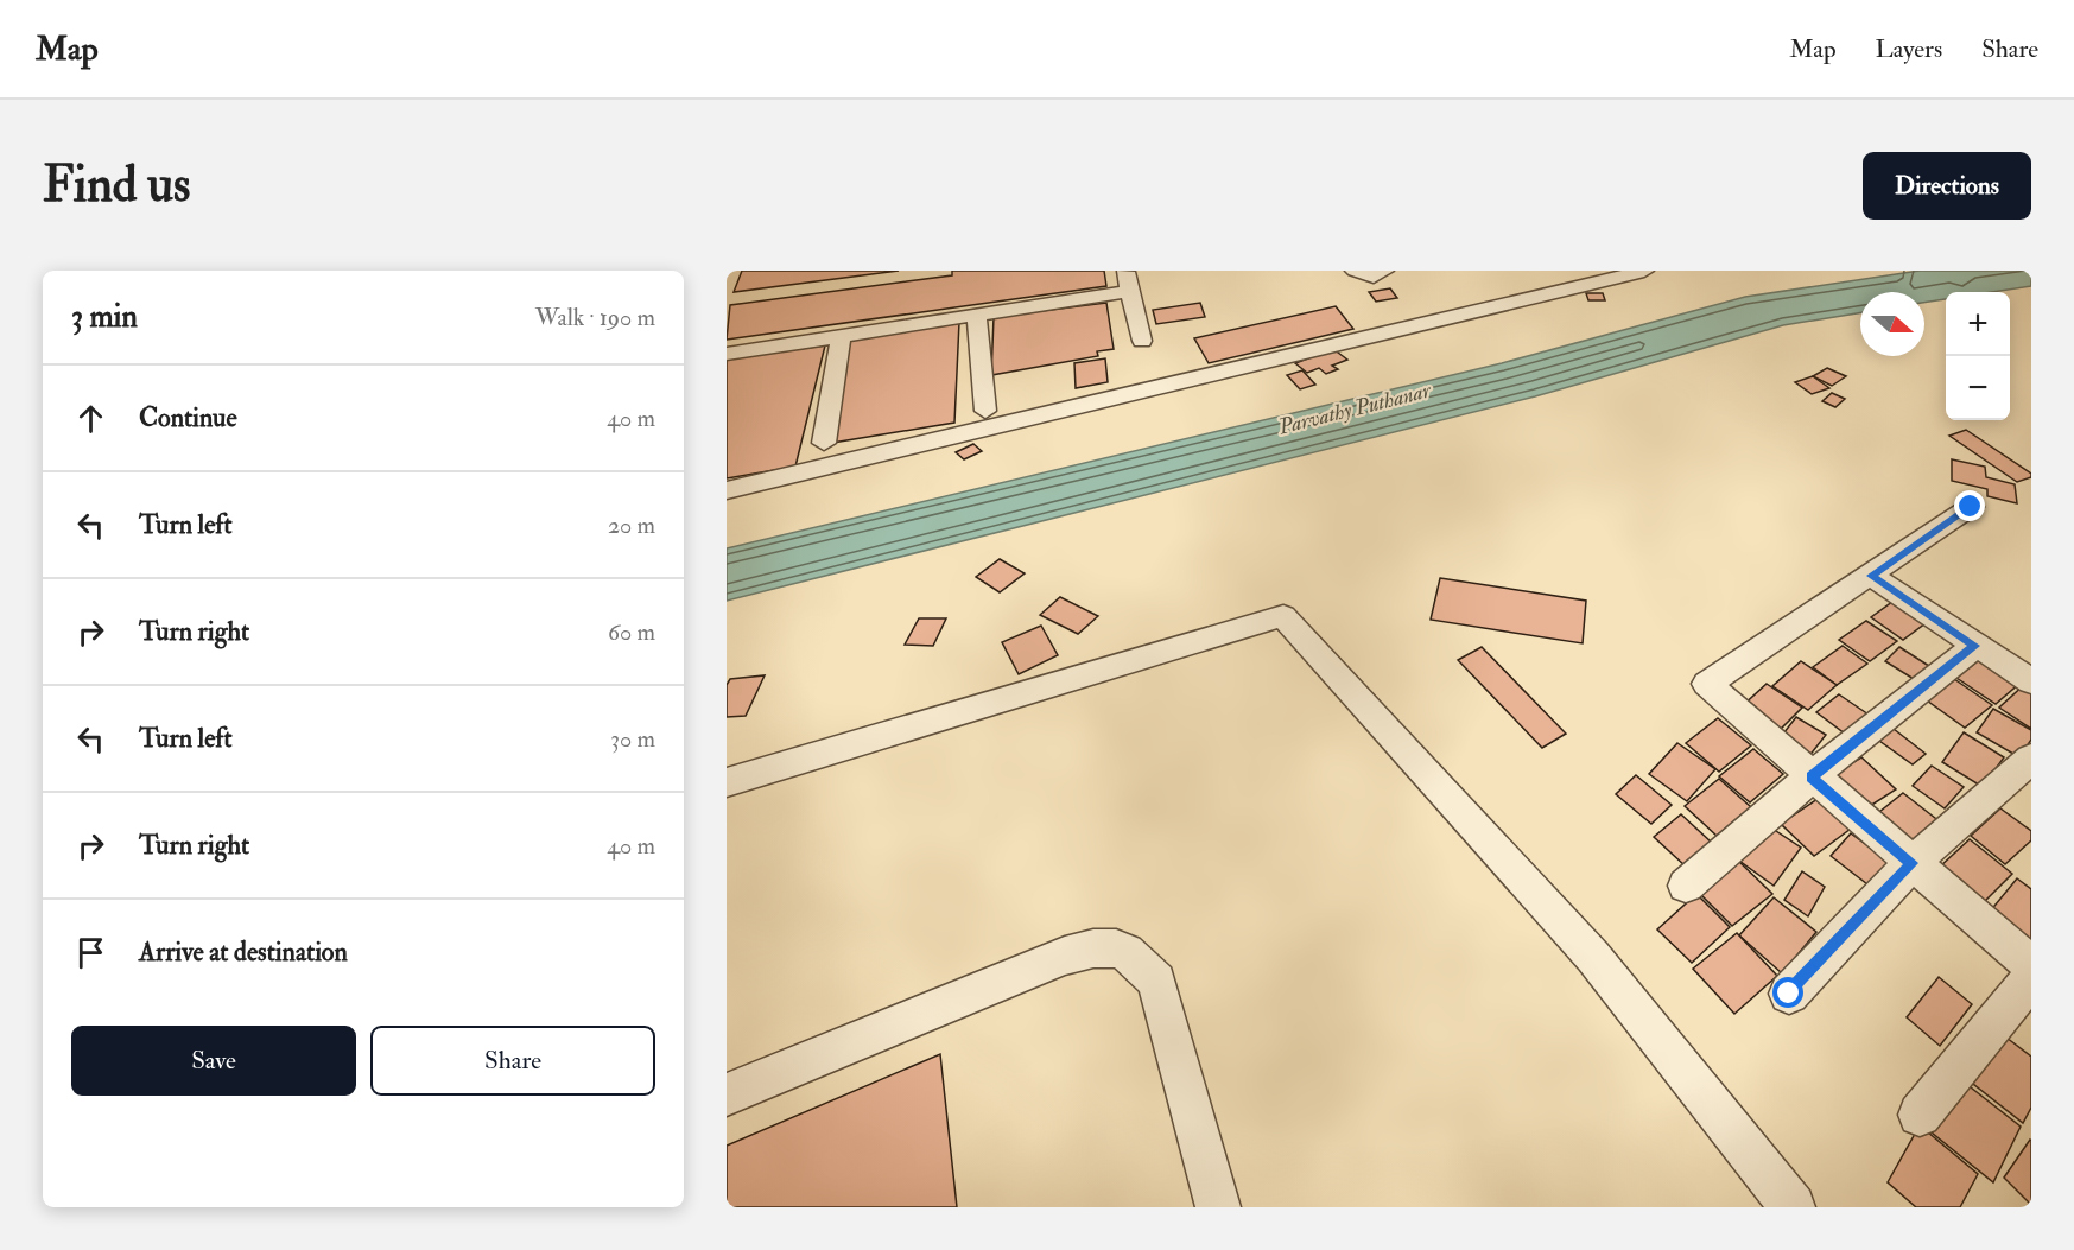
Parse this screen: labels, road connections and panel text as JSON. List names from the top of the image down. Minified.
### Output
{"water":["Parvathy Puthanar"],"north":"right","page":{"header":"Map","nav":["Map","Layers","Share"],"buttons":["Directions",["Save","Share"]],"title":"Find us","heading":["3 min","Walk · 190 m"],"map_buttons":["+","−"],"list":[["Continue","40 m"],["Turn left","20 m"],["Turn right","60 m"],["Turn left","30 m"],["Turn right","40 m"],"Arrive at destination"]}}
